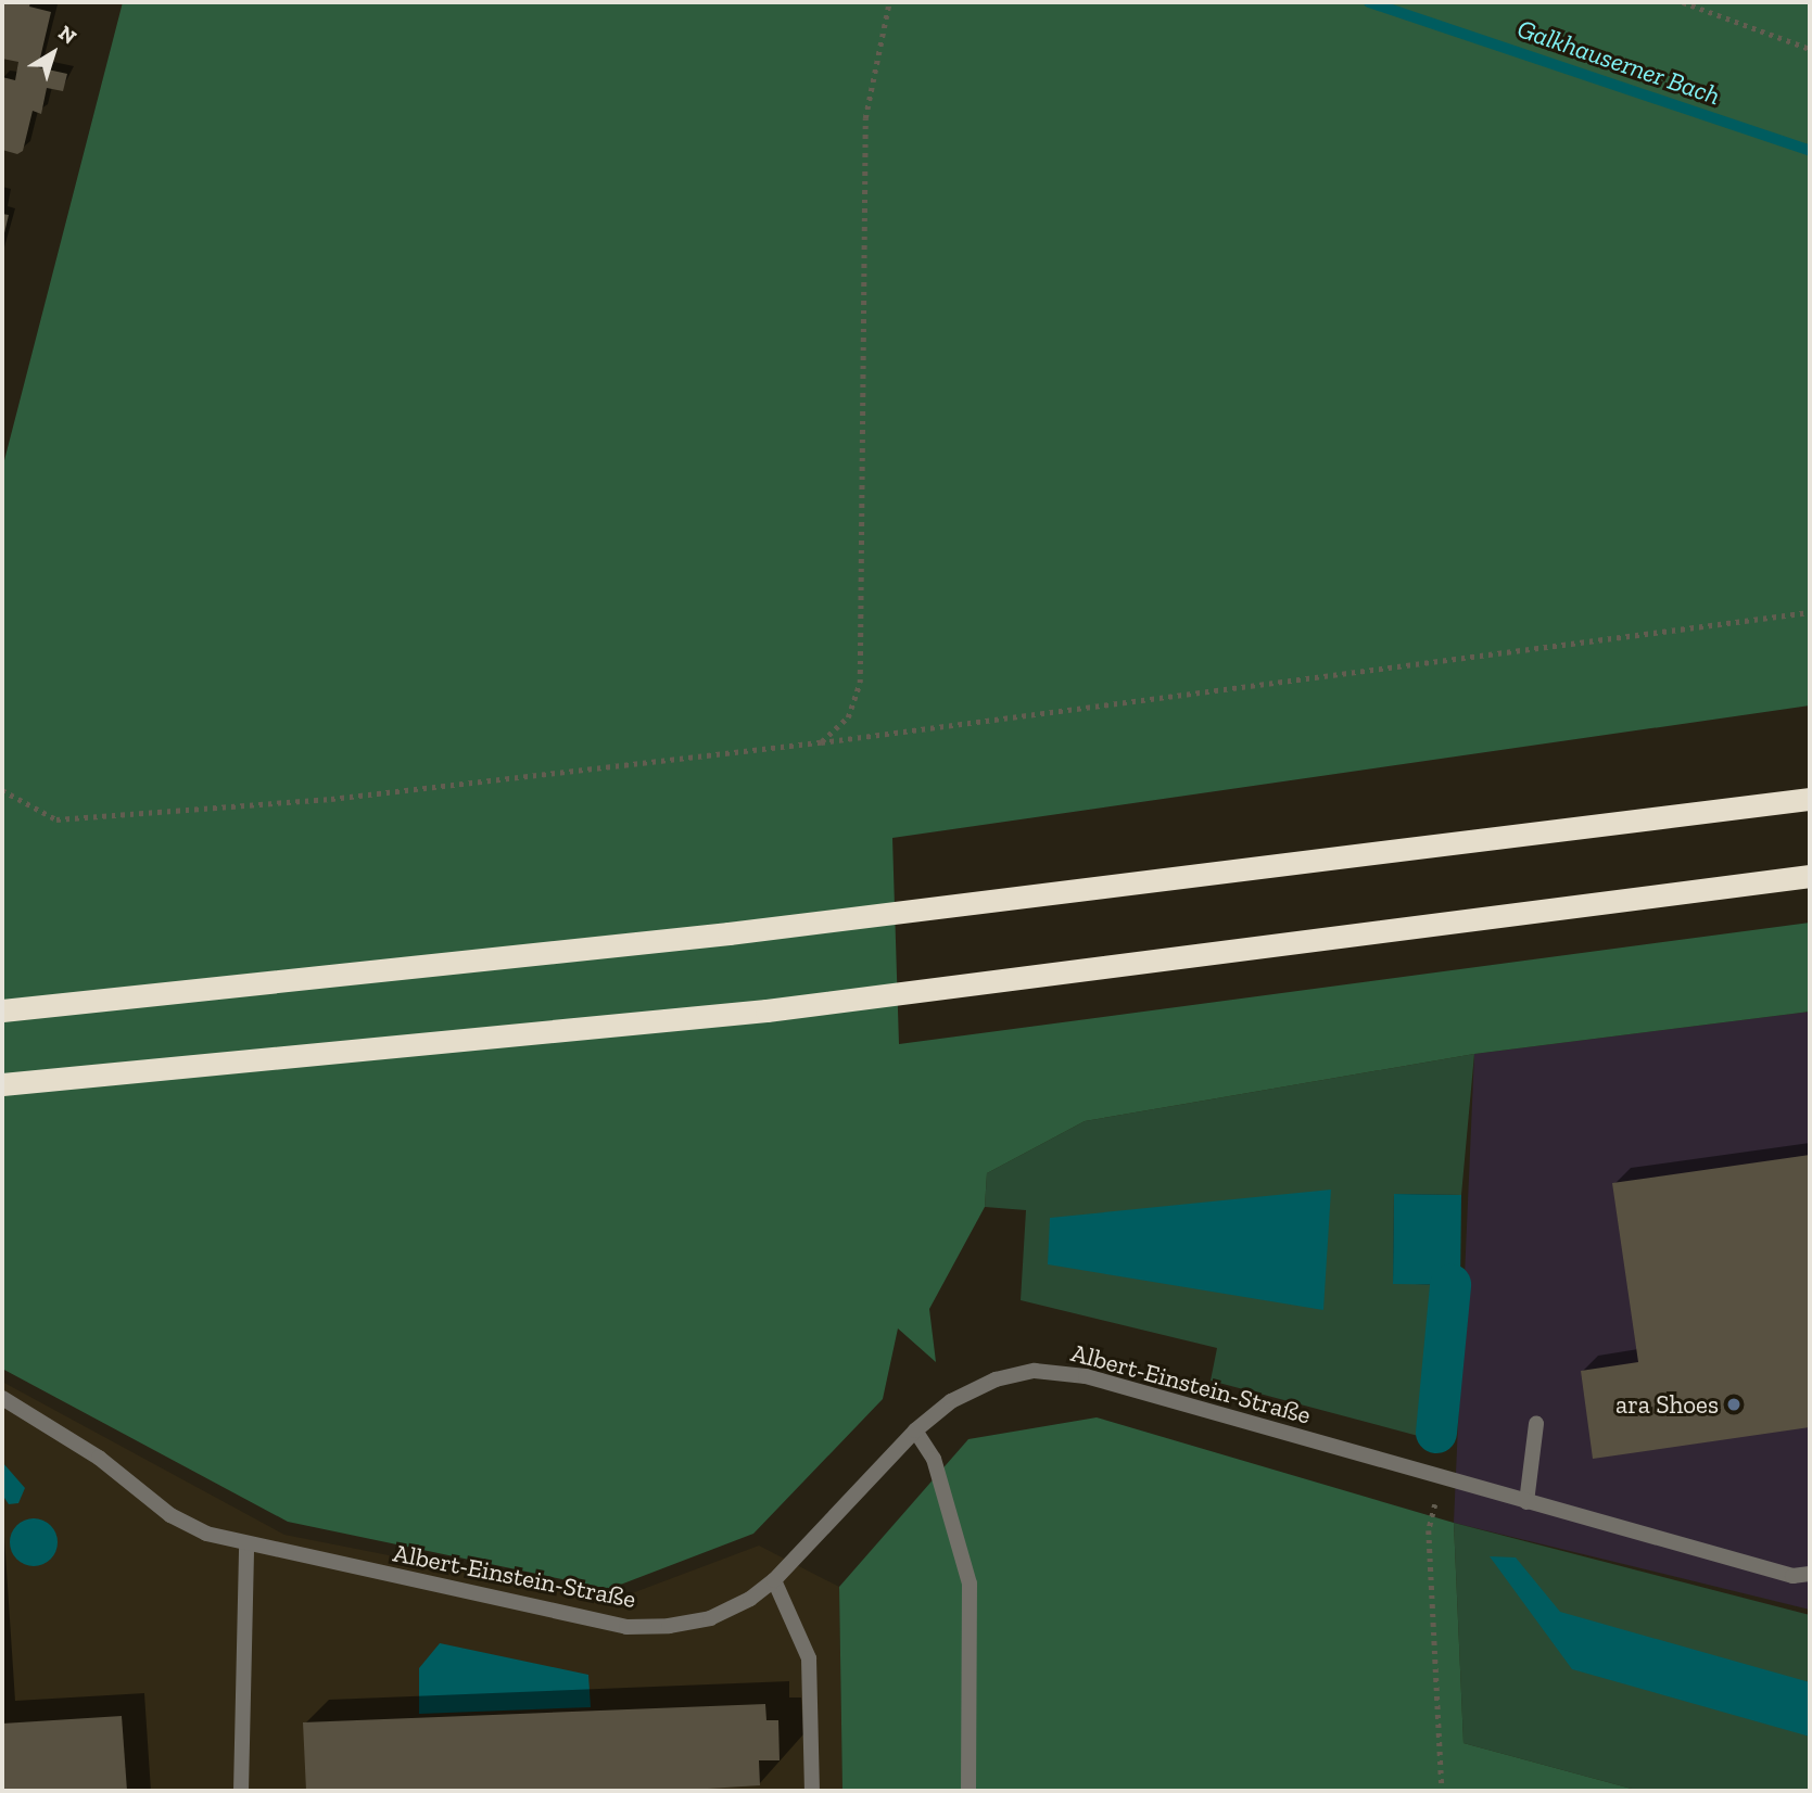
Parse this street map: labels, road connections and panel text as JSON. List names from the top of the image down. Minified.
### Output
{"streets":{"street":["Albert-Einstein-Straße"]},"water":["Galkhauserner Bach"],"places":["ara Shoes"],"north":"top right"}
